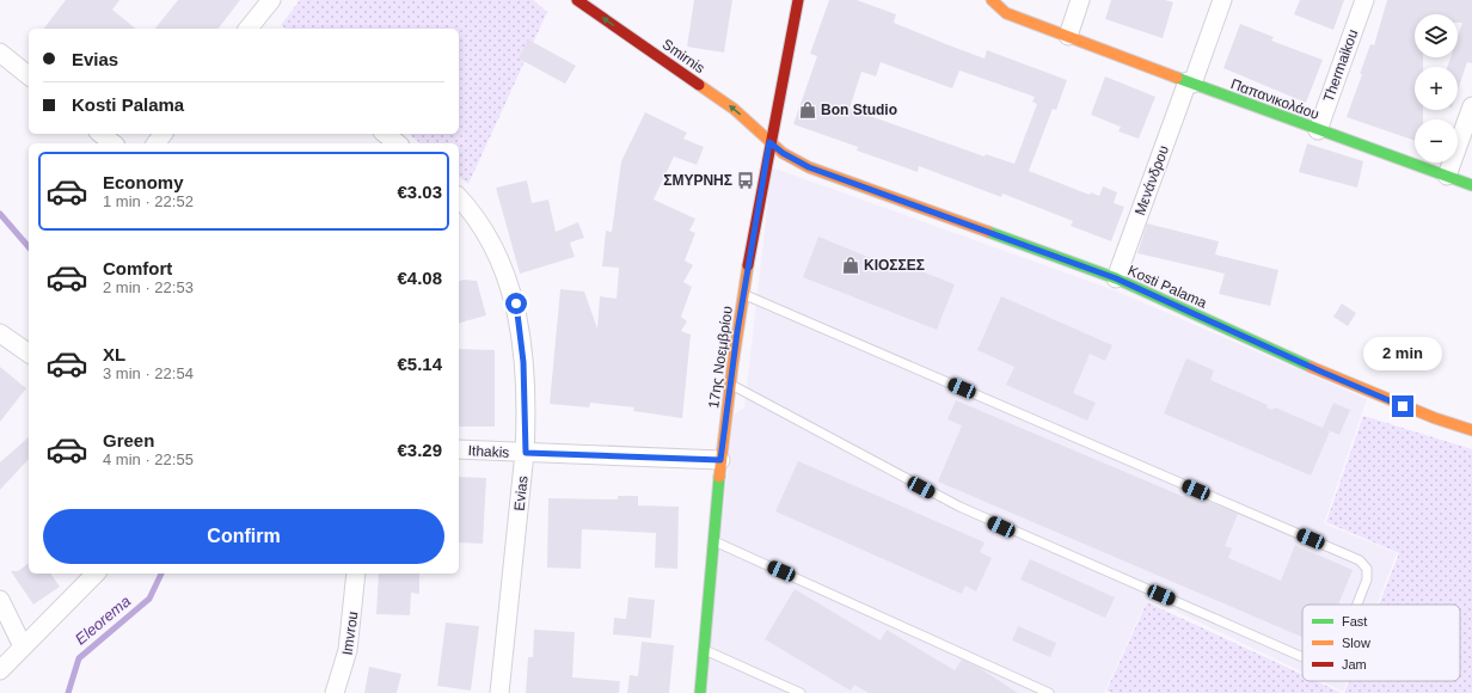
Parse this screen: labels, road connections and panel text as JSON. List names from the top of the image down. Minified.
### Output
{"streets":{"street":["Smirnis","Thermaikou","Παπανικολάου","Μενάνδρου","Kosti Palama","17ης Νοεμβρίου","Ithakis","Evias","Imvrou"]},"crossings":[["Smirnis","Kosti Palama"],["Smirnis","17ης Νοεμβρίου"],["Thermaikou","Παπανικολάου"],["Παπανικολάου","Μενάνδρου"],["Μενάνδρου","Kosti Palama"],["Kosti Palama","17ης Νοεμβρίου"],["17ης Νοεμβρίου","Ithakis"],["Ithakis","Evias"]],"one_way":["Smirnis"],"water":["Eleorema"],"places":{"shop":["Bon Studio","ΚΙΟΣΣΕΣ"],"bus stop":["ΣΜΥΡΝΗΣ"]},"legend":["Fast","Slow","Jam"],"page":{"map_buttons":["+","−"],"banner":["Evias","Kosti Palama"],"list":[{"name":"Economy","note":"1 min · 22:52","value":"€3.03"},{"name":"Comfort","note":"2 min · 22:53","value":"€4.08"},{"name":"XL","note":"3 min · 22:54","value":"€5.14"},{"name":"Green","note":"4 min · 22:55","value":"€3.29"}],"bubble":"2 min","buttons":"Confirm"}}
